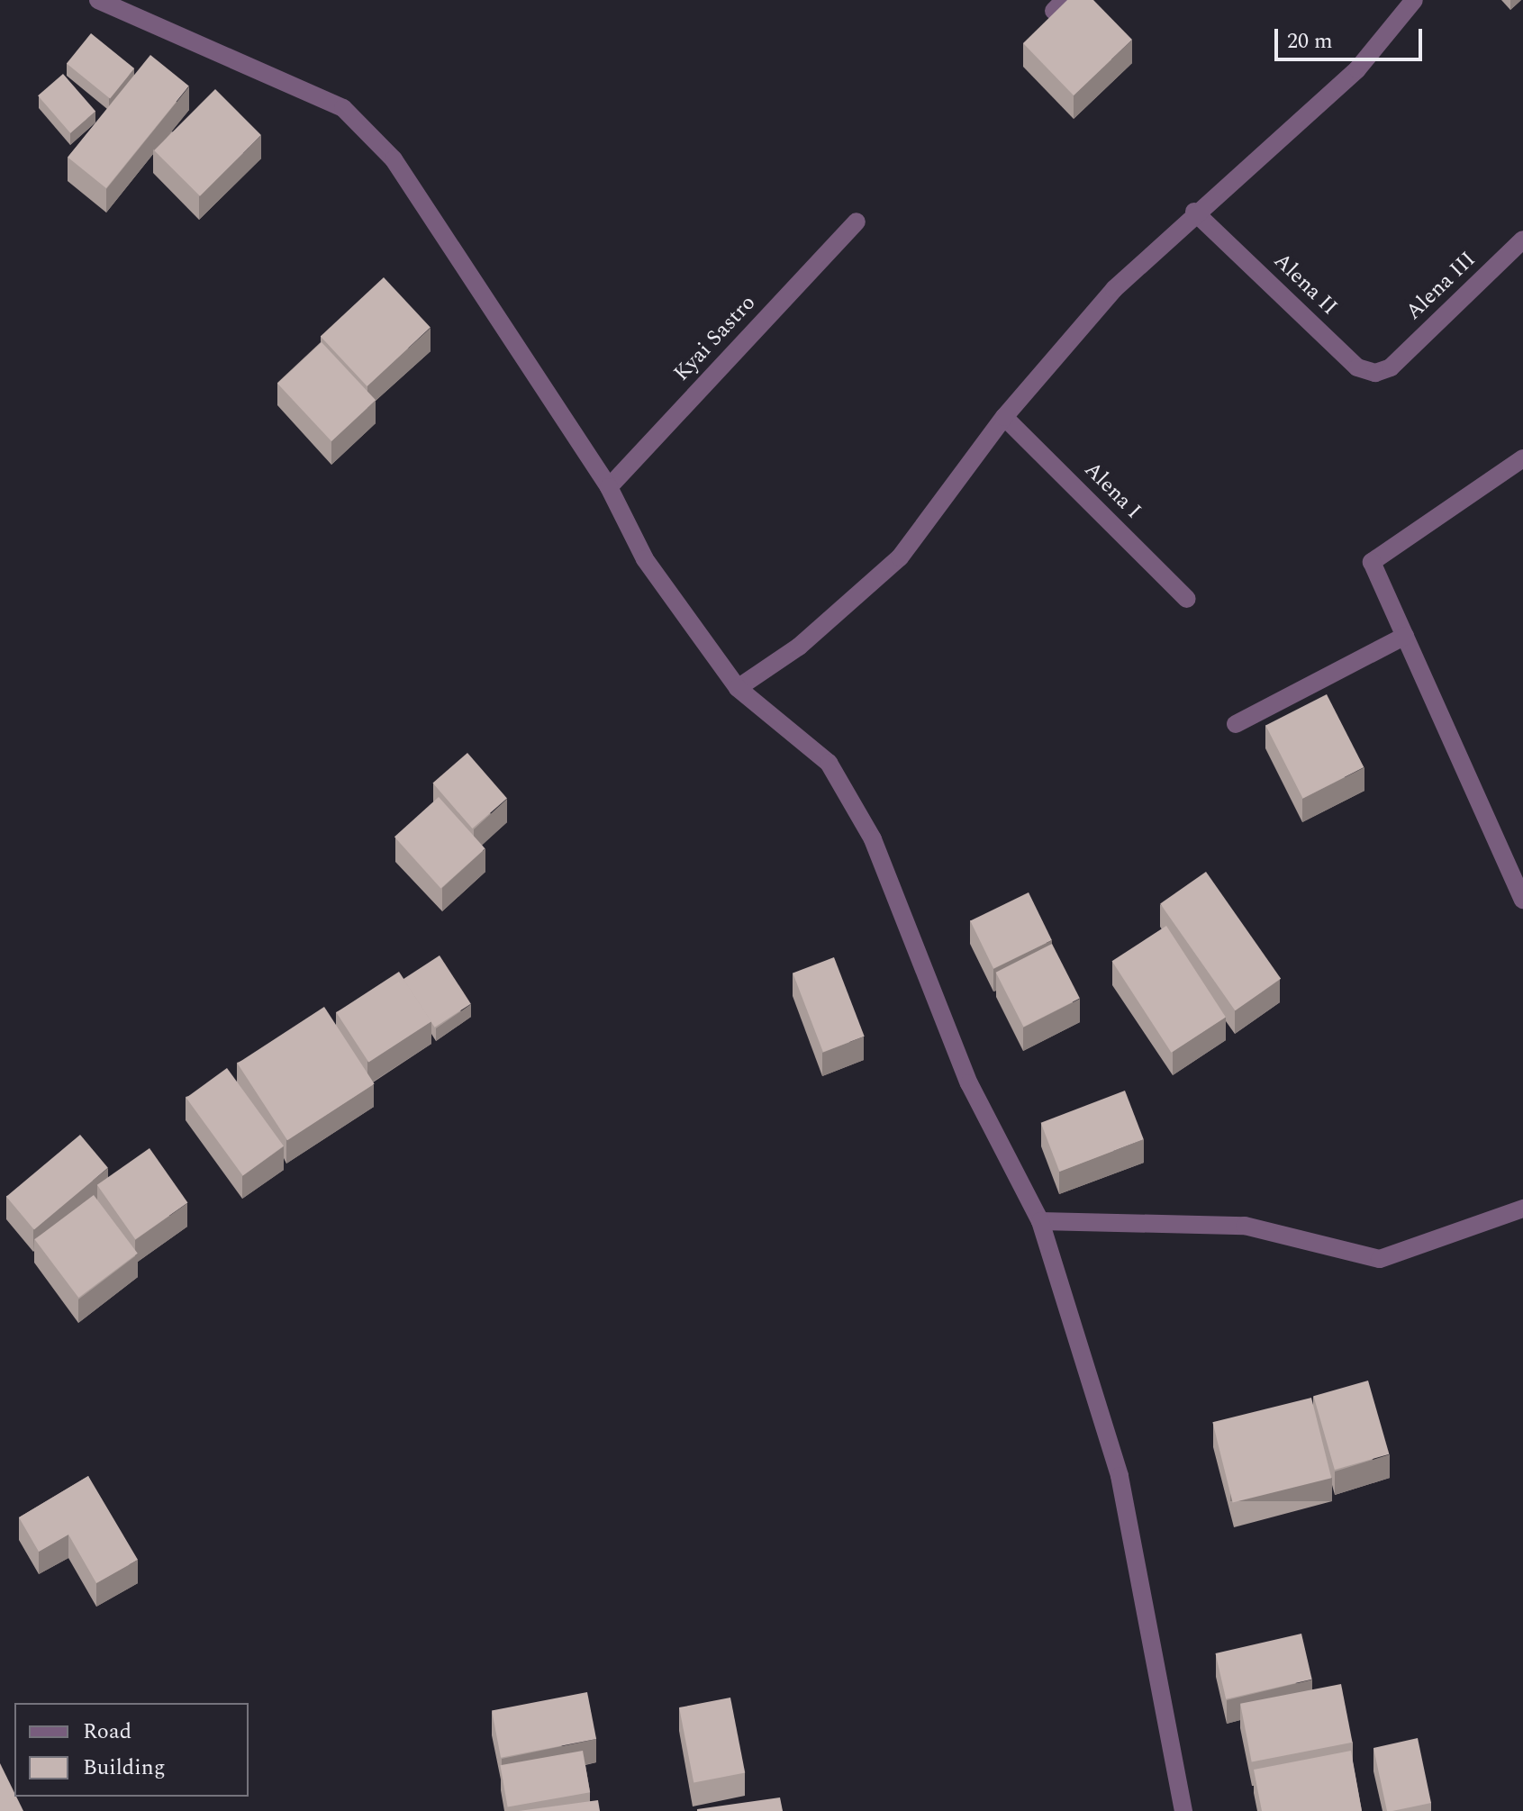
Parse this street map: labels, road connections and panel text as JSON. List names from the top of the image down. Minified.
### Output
{"streets":{"street":["Alena II","Alena III","Kyai Sastro","Alena I"]},"crossings":[["Alena II","Alena III"]],"legend":["Road","Building"],"scale_bar":"20 m"}
